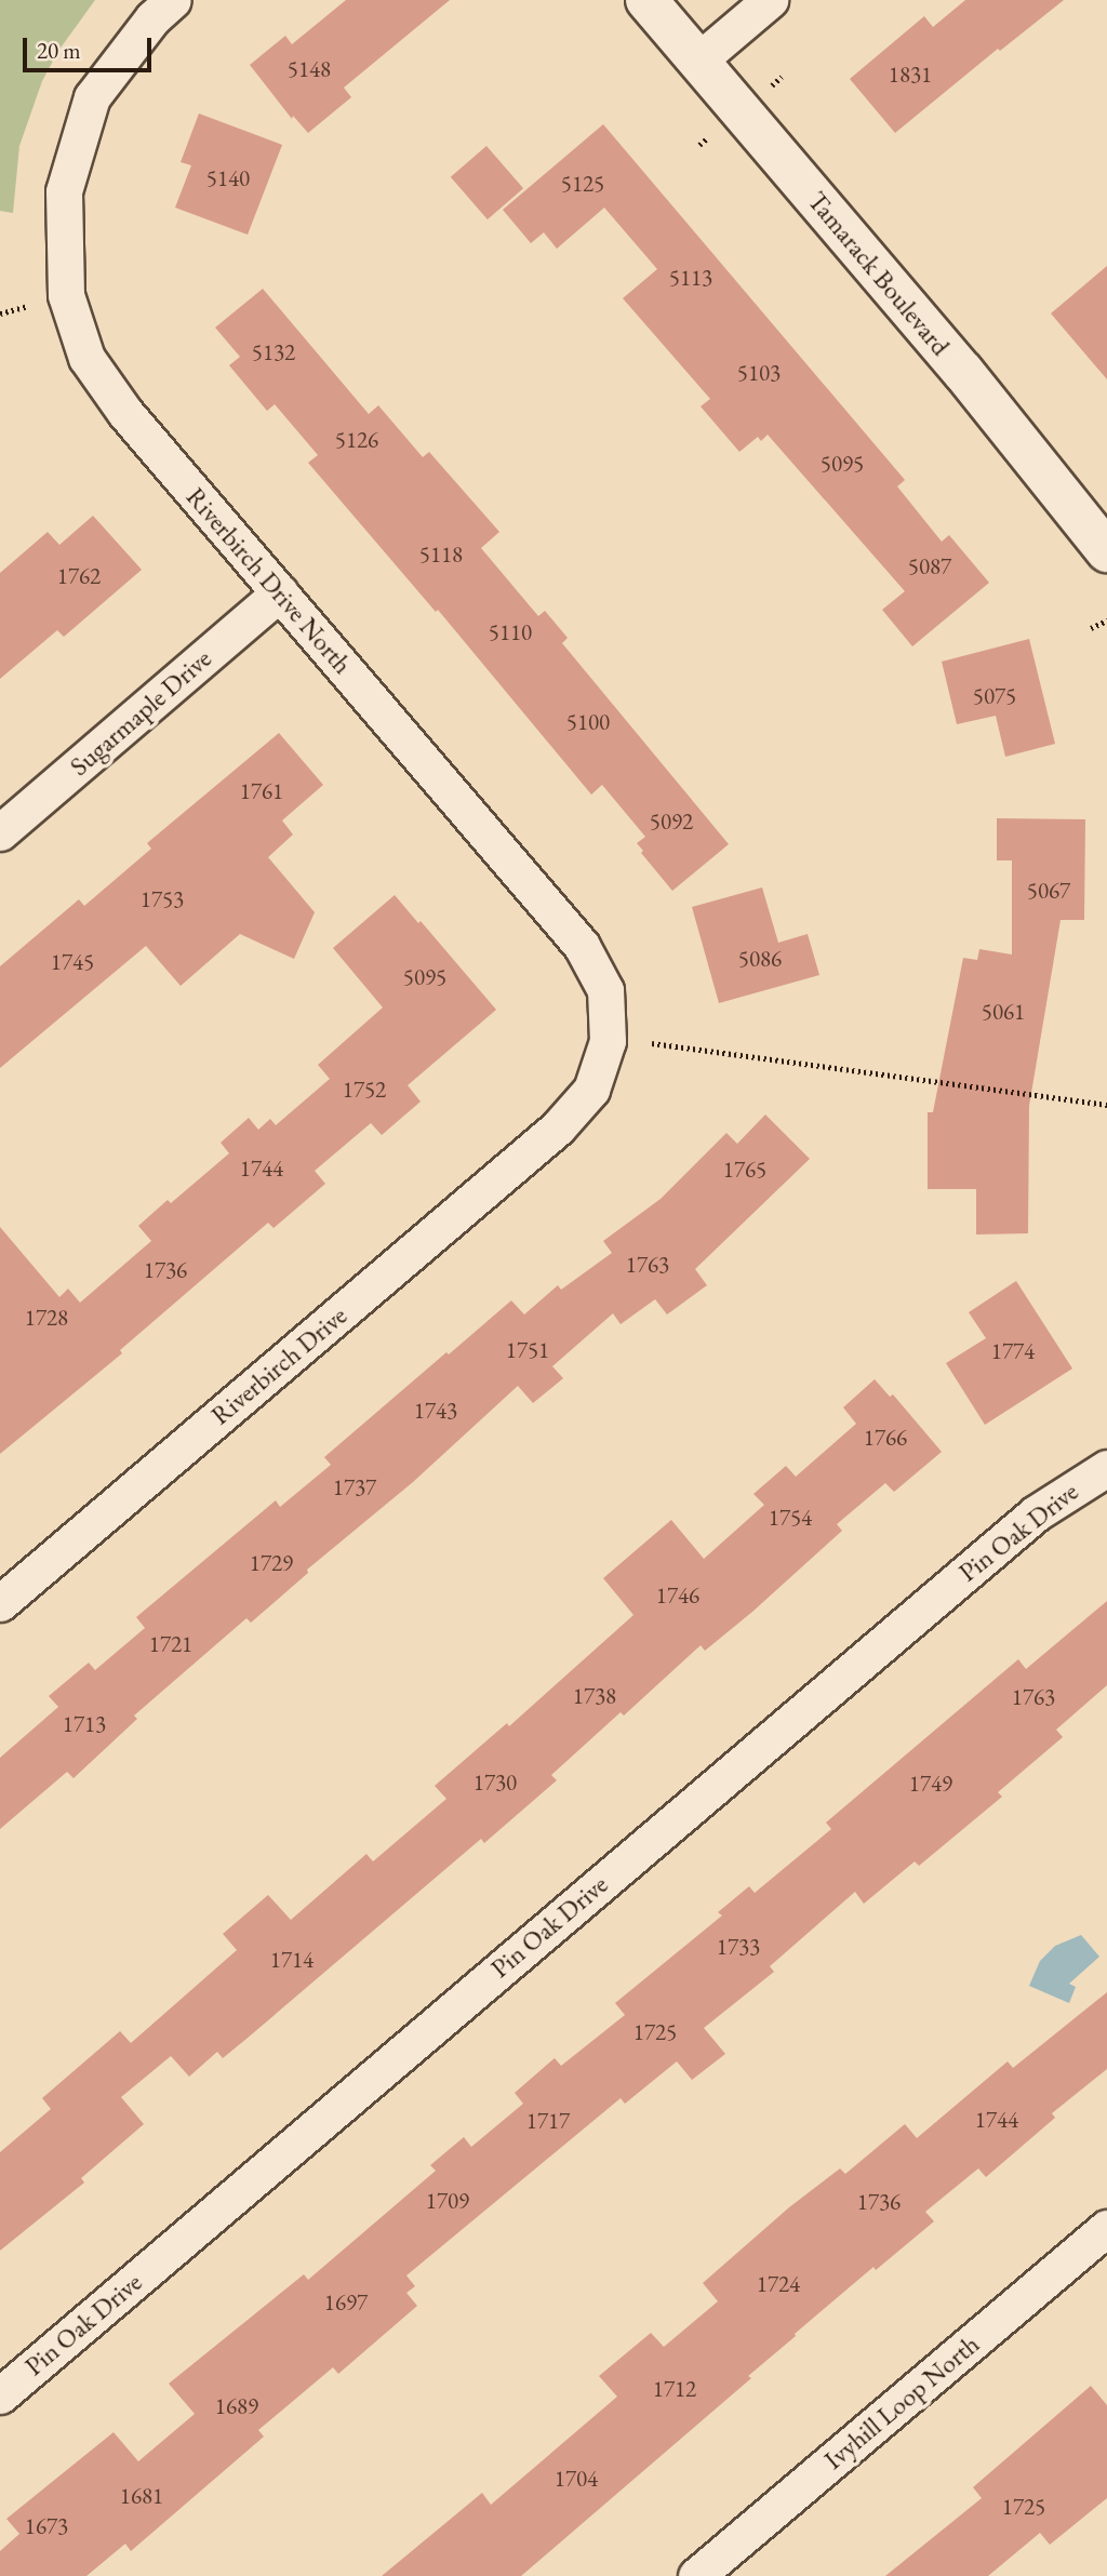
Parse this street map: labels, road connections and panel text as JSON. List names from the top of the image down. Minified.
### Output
{"streets":{"street":["Tamarack Boulevard","Riverbirch Drive North","Sugarmaple Drive","Riverbirch Drive","Pin Oak Drive","Ivyhill Loop North"]},"crossings":[["Riverbirch Drive North","Sugarmaple Drive"],["Riverbirch Drive North","Riverbirch Drive"]],"house_numbers":["5148","1831","5140","5125","5113","5132","5103","5126","5095","5118","5087","1762","5110","5075","5100","1761","5092","5067","1753","5086","1745","5095","5061","1752","1744","1765","1763","1736","1728","1751","1774","1743","1766","1737","1754","1729","1746","1721","1738","1763","1713","1730","1749","1733","1714","1725","1744","1717","1709","1736","1724","1697","1712","1689","1704","1681","1725","1673"],"scale_bar":"20 m"}
